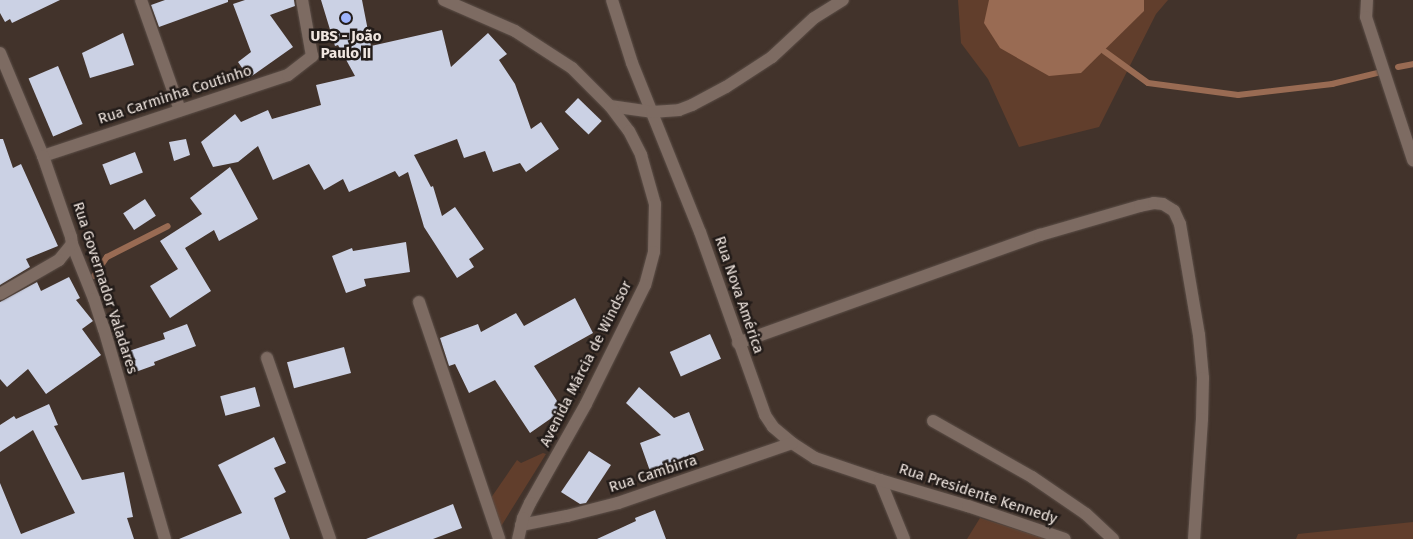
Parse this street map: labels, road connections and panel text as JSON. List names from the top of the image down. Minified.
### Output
{"streets":{"street":["Rua Carminha Coutinho","Rua Governador Valadares","Rua Nova América","Avenida Márcia de Windsor","Rua Cambirra","Rua Presidente Kennedy"]},"crossings":[["Rua Carminha Coutinho","Rua Governador Valadares"],["Rua Nova América","Rua Cambirra"],["Rua Nova América","Rua Presidente Kennedy"],["Avenida Márcia de Windsor","Rua Cambirra"]],"places":["UBS - João Paulo II"]}
